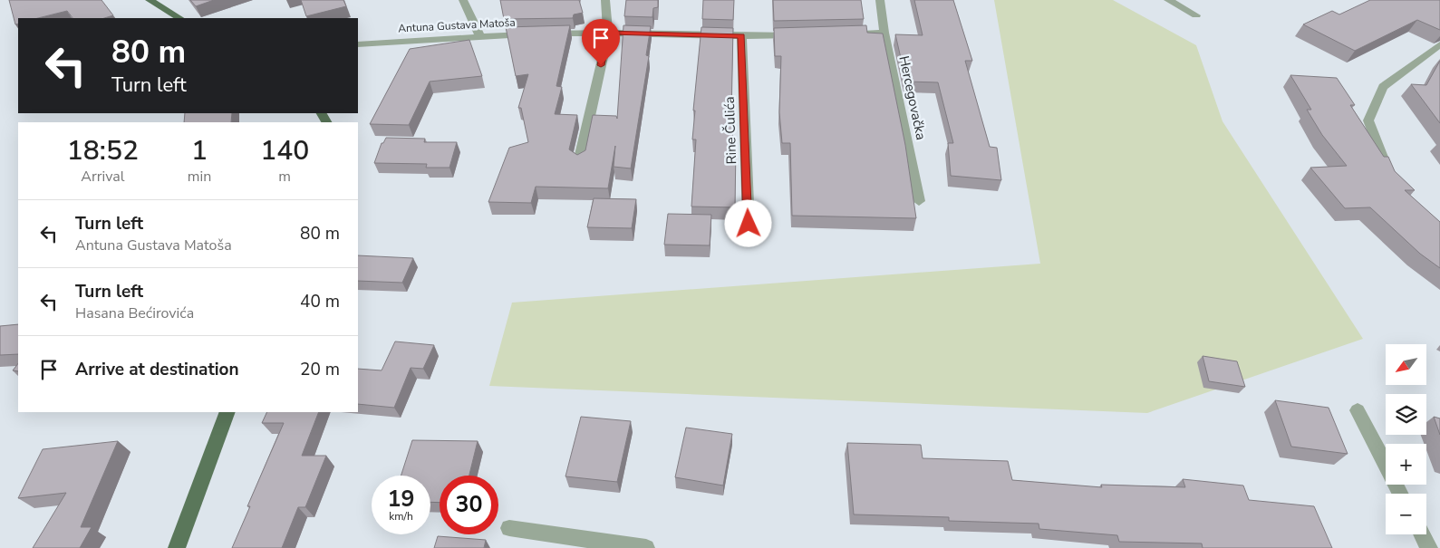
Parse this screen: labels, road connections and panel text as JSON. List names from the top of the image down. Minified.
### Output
{"streets":{"street":["Antuna Gustava Matoša","Hercegovačka","Rine Čulića"]},"crossings":[["Antuna Gustava Matoša","Rine Čulića"]],"north":"bottom left","page":{"turn":["80 m","Turn left"],"eta":["18:52","Arrival","1","min","140","m"],"list":[{"name":"Turn left","note":"Antuna Gustava Matoša","value":"80 m"},{"name":"Turn left","note":"Hasana Bećirovića","value":"40 m"},{"name":"Arrive at destination","value":"20 m"}],"map_buttons":["+","−"],"speed":"19 km/h","limit":"30"}}
